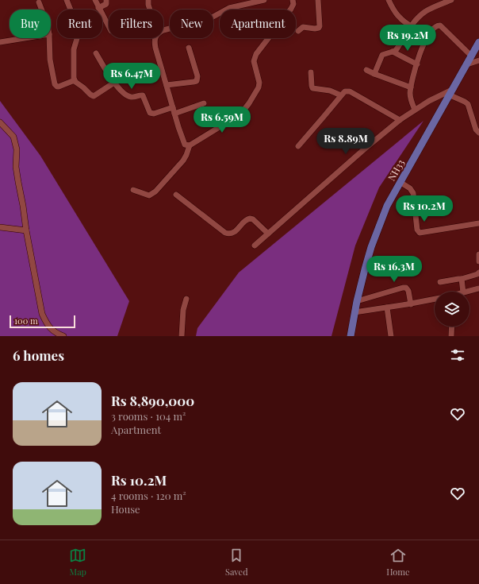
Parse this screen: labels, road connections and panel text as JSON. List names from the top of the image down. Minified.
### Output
{"streets":{"main road":["NH33"]},"scale_bar":"100 m","page":{"chip":["Buy","Rent","Filters","New","Apartment"],"price":["Rs 19.2M","Rs 6.47M","Rs 6.59M","Rs 8.89M","Rs 10.2M","Rs 16.3M"],"scale":"100 m","heading":"6 homes","list":[{"name":"Rs 8,890,000","note":"3 rooms · 104 m² · Apartment"},{"name":"Rs 10.2M","note":"4 rooms · 120 m² · House"}],"tabs":["Map","Saved","Home"]}}
